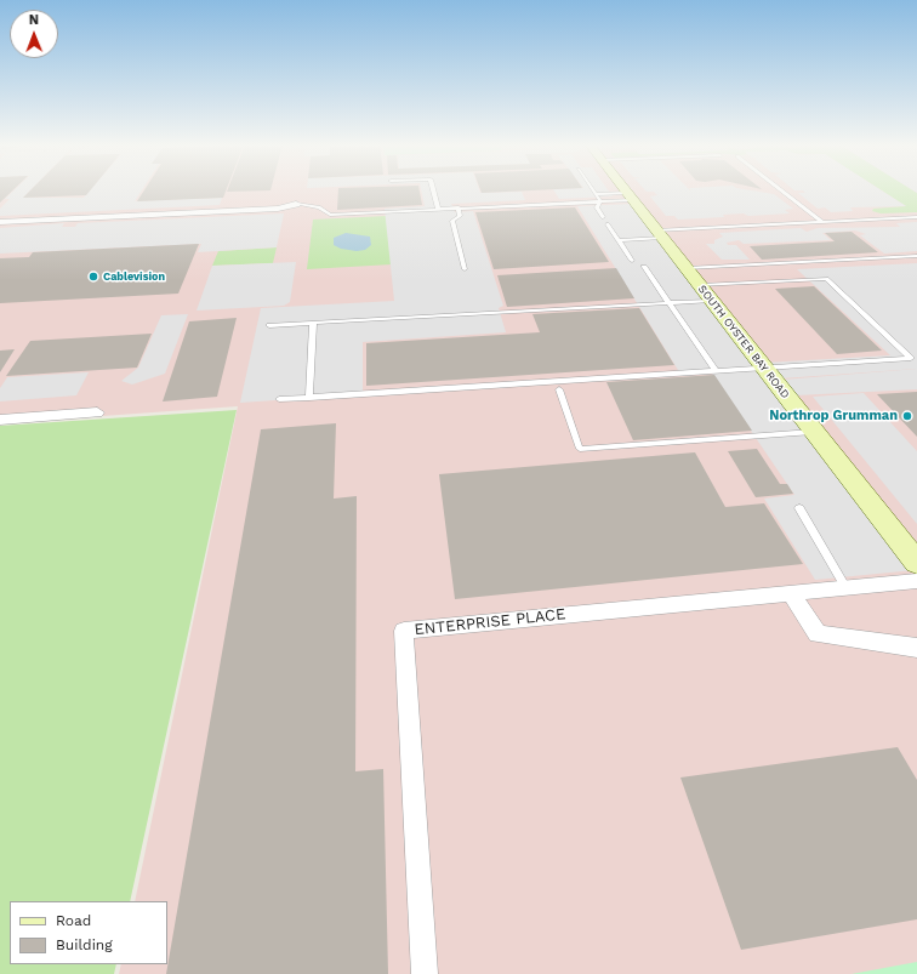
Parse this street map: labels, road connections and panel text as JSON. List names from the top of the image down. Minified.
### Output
{"streets":{"main road":["SOUTH OYSTER BAY ROAD"],"street":["ENTERPRISE PLACE"]},"places":["Cablevision","Northrop Grumman"],"legend":["Road","Building"],"north":"top"}
